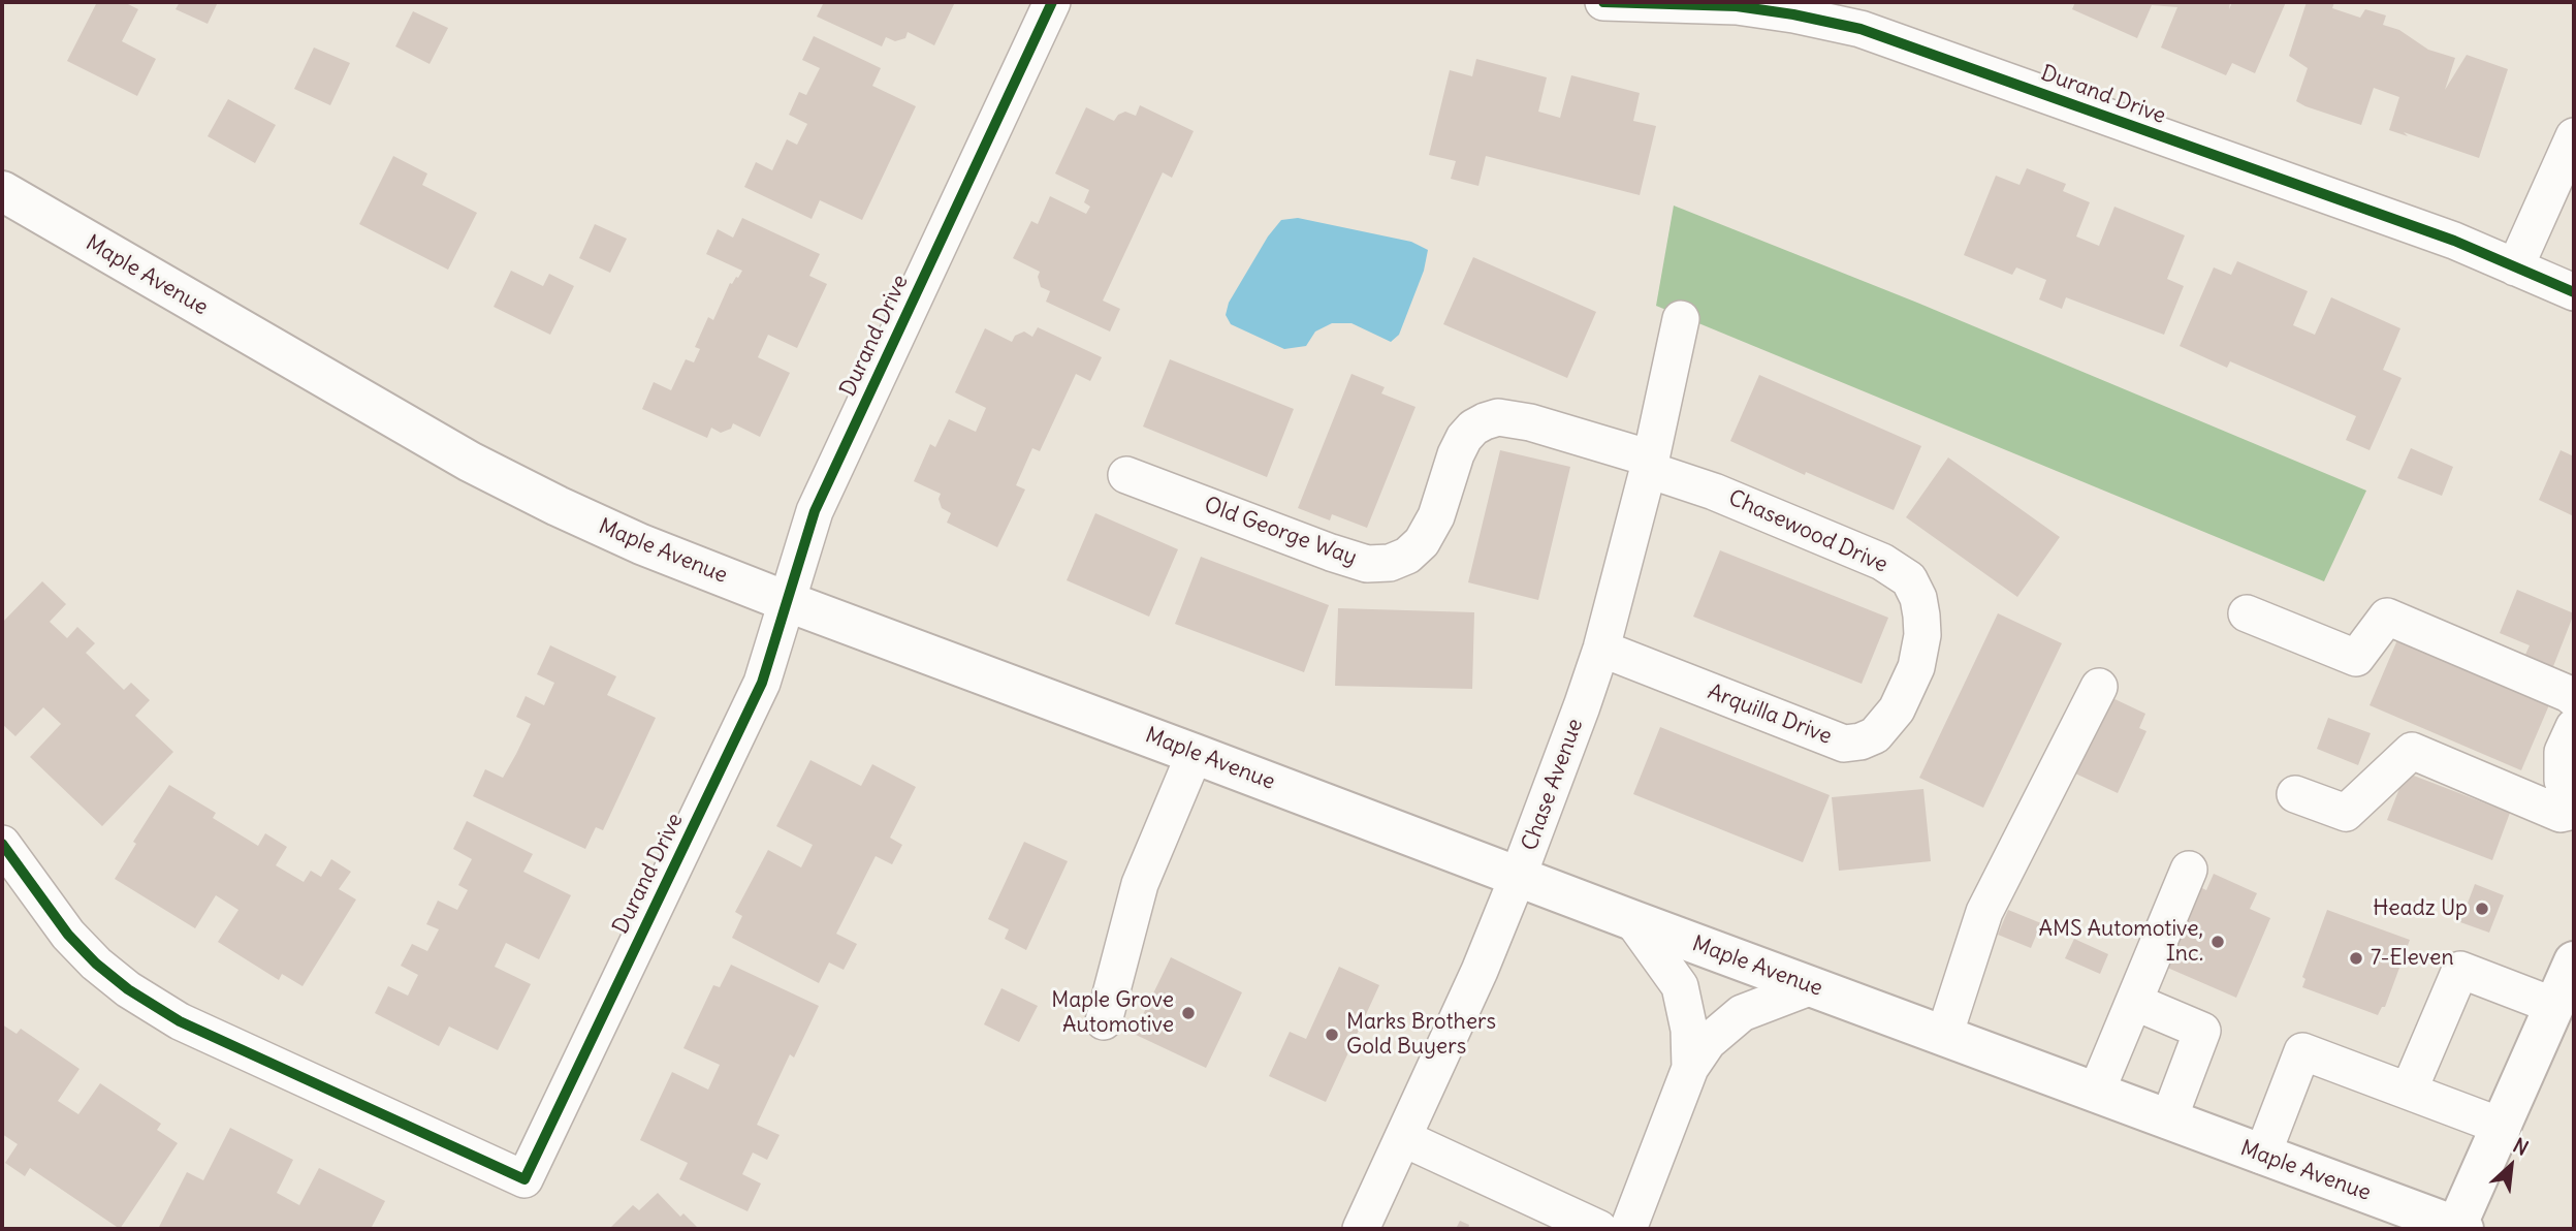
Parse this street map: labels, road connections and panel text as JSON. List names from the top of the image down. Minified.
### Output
{"streets":{"main road":["Maple Avenue"],"street":["Durand Drive","Old George Way","Chasewood Drive","Arquilla Drive","Chase Avenue"]},"crossings":[["Durand Drive","Maple Avenue"],["Maple Avenue","Chase Avenue"],["Old George Way","Chasewood Drive"],["Old George Way","Chase Avenue"],["Chasewood Drive","Arquilla Drive"],["Chasewood Drive","Chase Avenue"],["Arquilla Drive","Chase Avenue"]],"places":["Headz Up","AMS Automotive, Inc.","7-Eleven","Maple Grove Automotive","Marks Brothers Gold Buyers"],"north":"top right"}
